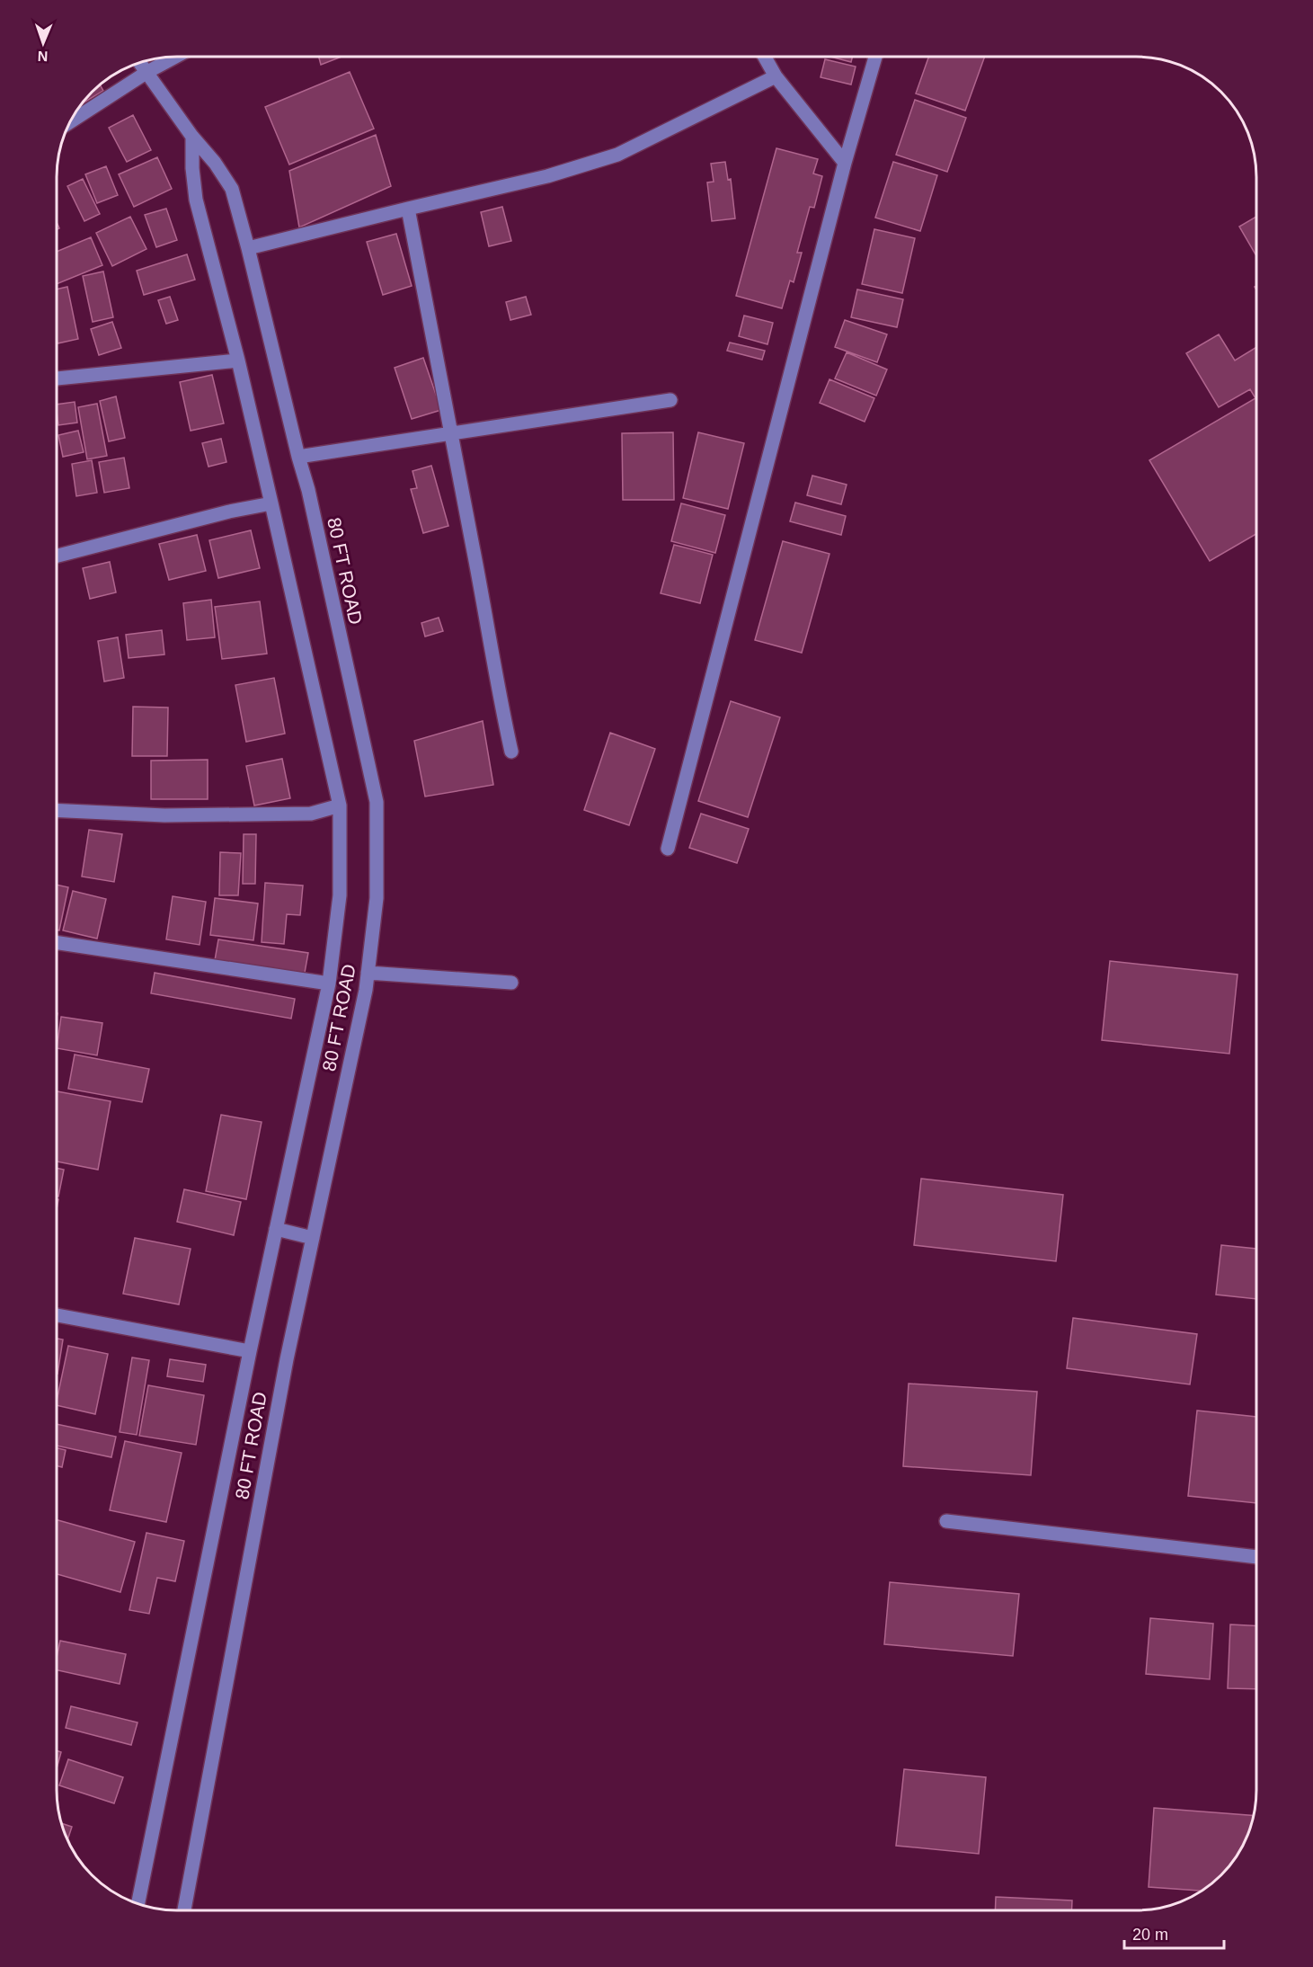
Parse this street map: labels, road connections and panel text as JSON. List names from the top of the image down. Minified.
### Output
{"streets":{"street":["80 FT ROAD"]},"scale_bar":"20 m","north":"bottom"}
